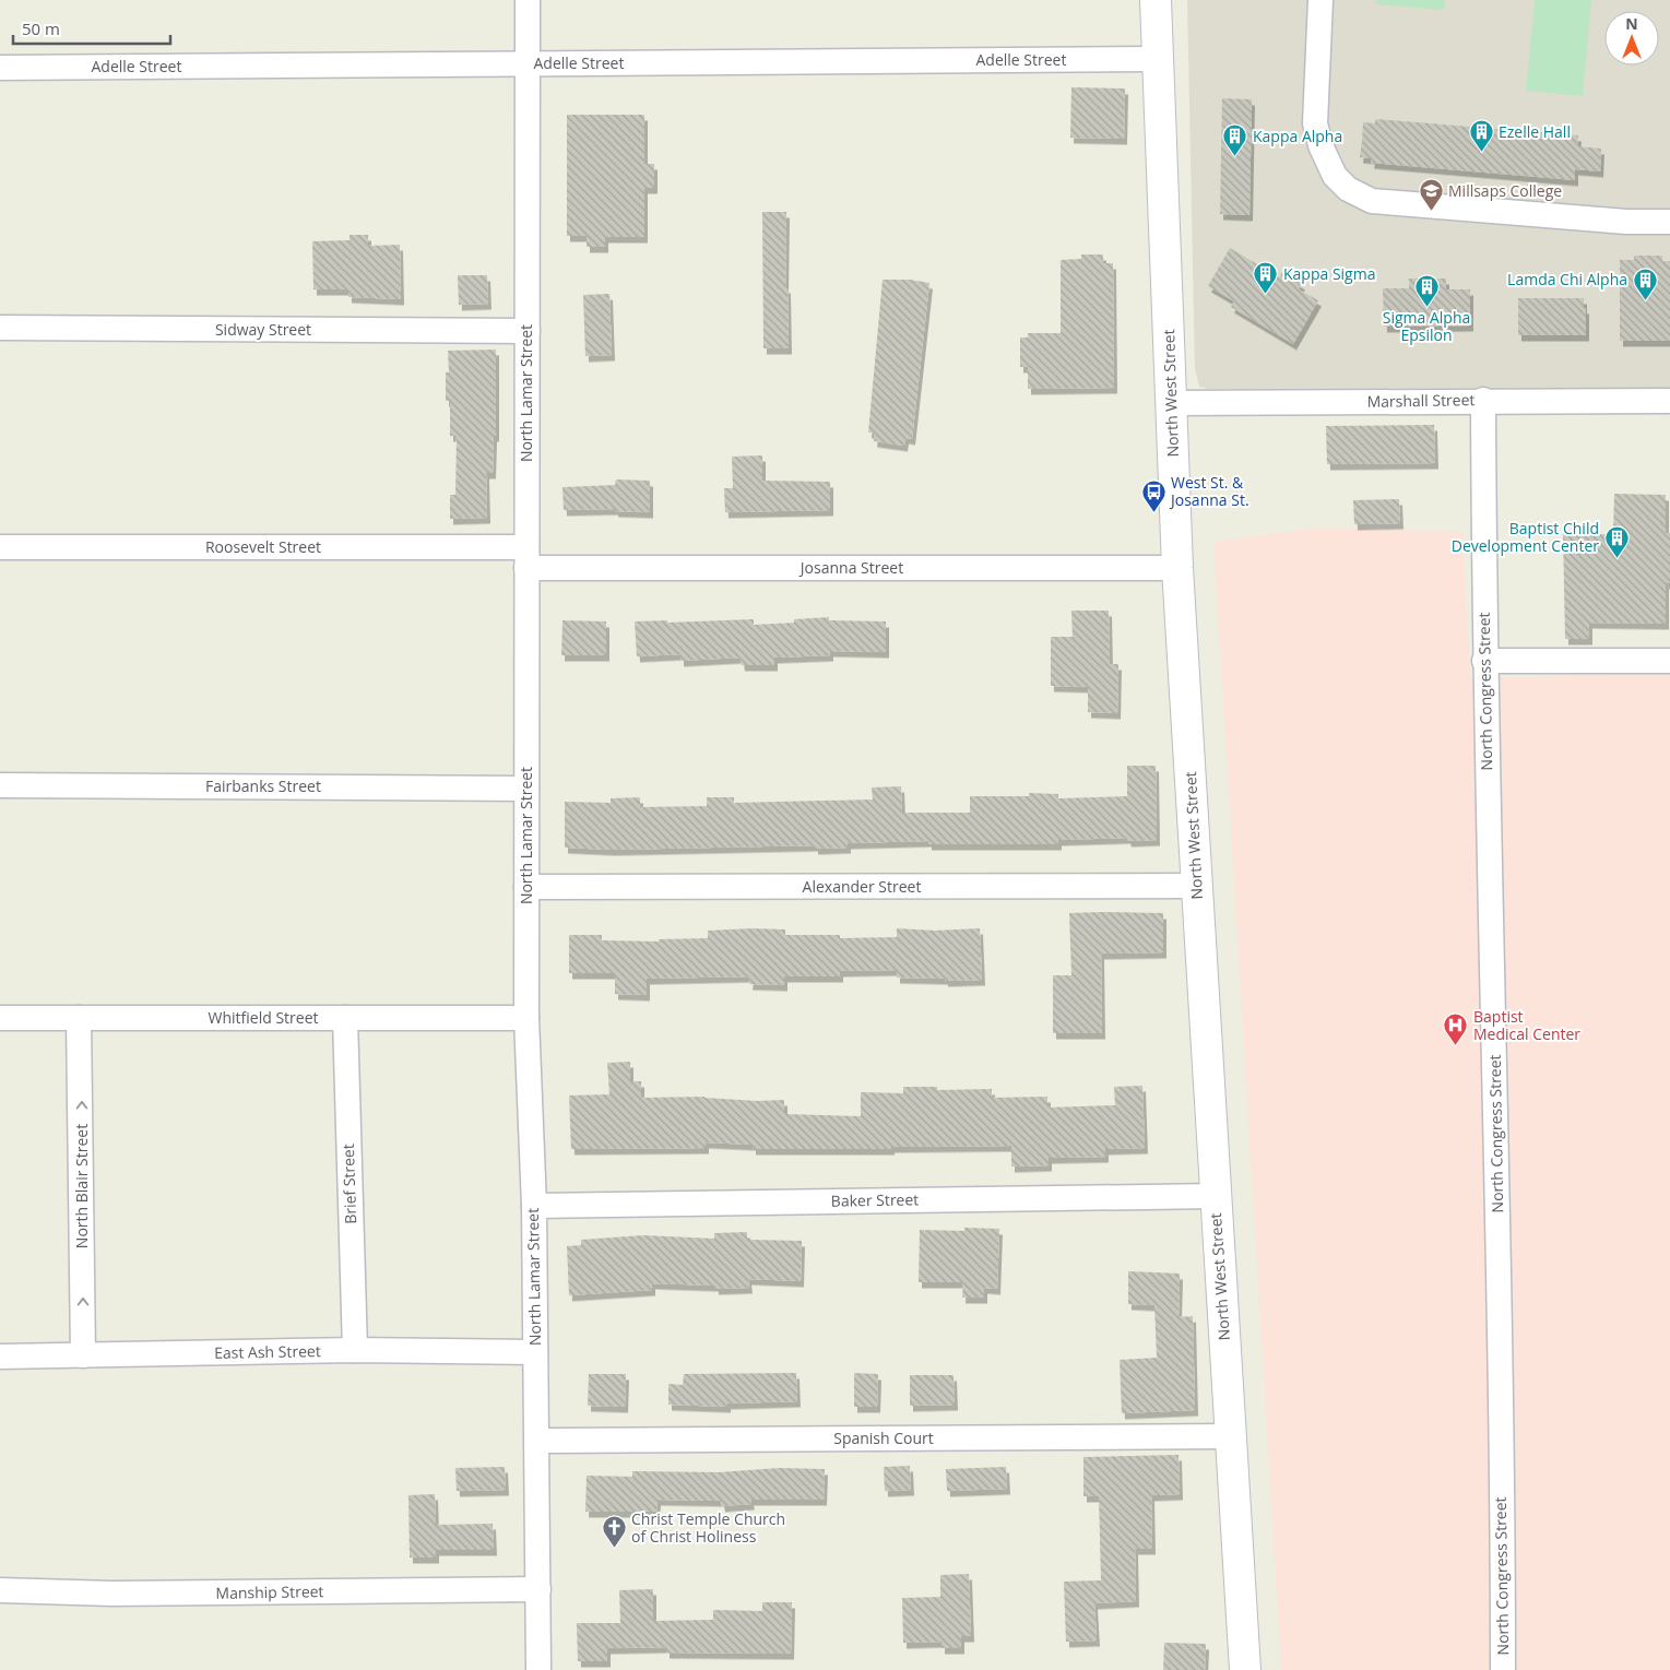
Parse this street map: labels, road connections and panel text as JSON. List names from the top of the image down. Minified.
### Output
{"streets":{"street":["Adelle Street","Sidway Street","North Lamar Street","North West Street","Marshall Street","Roosevelt Street","Josanna Street","North Congress Street","Fairbanks Street","Alexander Street","Whitfield Street","Brief Street","North Blair Street","Baker Street","East Ash Street","Spanish Court","Manship Street"]},"crossings":[["Adelle Street","North Lamar Street"],["Adelle Street","North West Street"],["Sidway Street","North Lamar Street"],["North Lamar Street","Roosevelt Street"],["North Lamar Street","Josanna Street"],["North Lamar Street","Fairbanks Street"],["North Lamar Street","Alexander Street"],["North Lamar Street","Whitfield Street"],["North Lamar Street","Baker Street"],["North Lamar Street","East Ash Street"],["North Lamar Street","Spanish Court"],["North Lamar Street","Manship Street"],["North West Street","Marshall Street"],["North West Street","Josanna Street"],["North West Street","Alexander Street"],["North West Street","Baker Street"],["North West Street","Spanish Court"],["Marshall Street","North Congress Street"],["Roosevelt Street","Josanna Street"],["Whitfield Street","Brief Street"],["Whitfield Street","North Blair Street"],["Brief Street","East Ash Street"],["North Blair Street","East Ash Street"]],"one_way":["North Blair Street"],"places":{"building":["Ezelle Hall","Kappa Alpha","Kappa Sigma","Lamda Chi Alpha","Sigma Alpha Epsilon","Baptist Child Development Center"],"school or university":["Millsaps College"],"bus stop":["West St. & Josanna St."],"hospital":["Baptist Medical Center"],"church":["Christ Temple Church of Christ Holiness"]},"scale_bar":"50 m","north":"top"}
